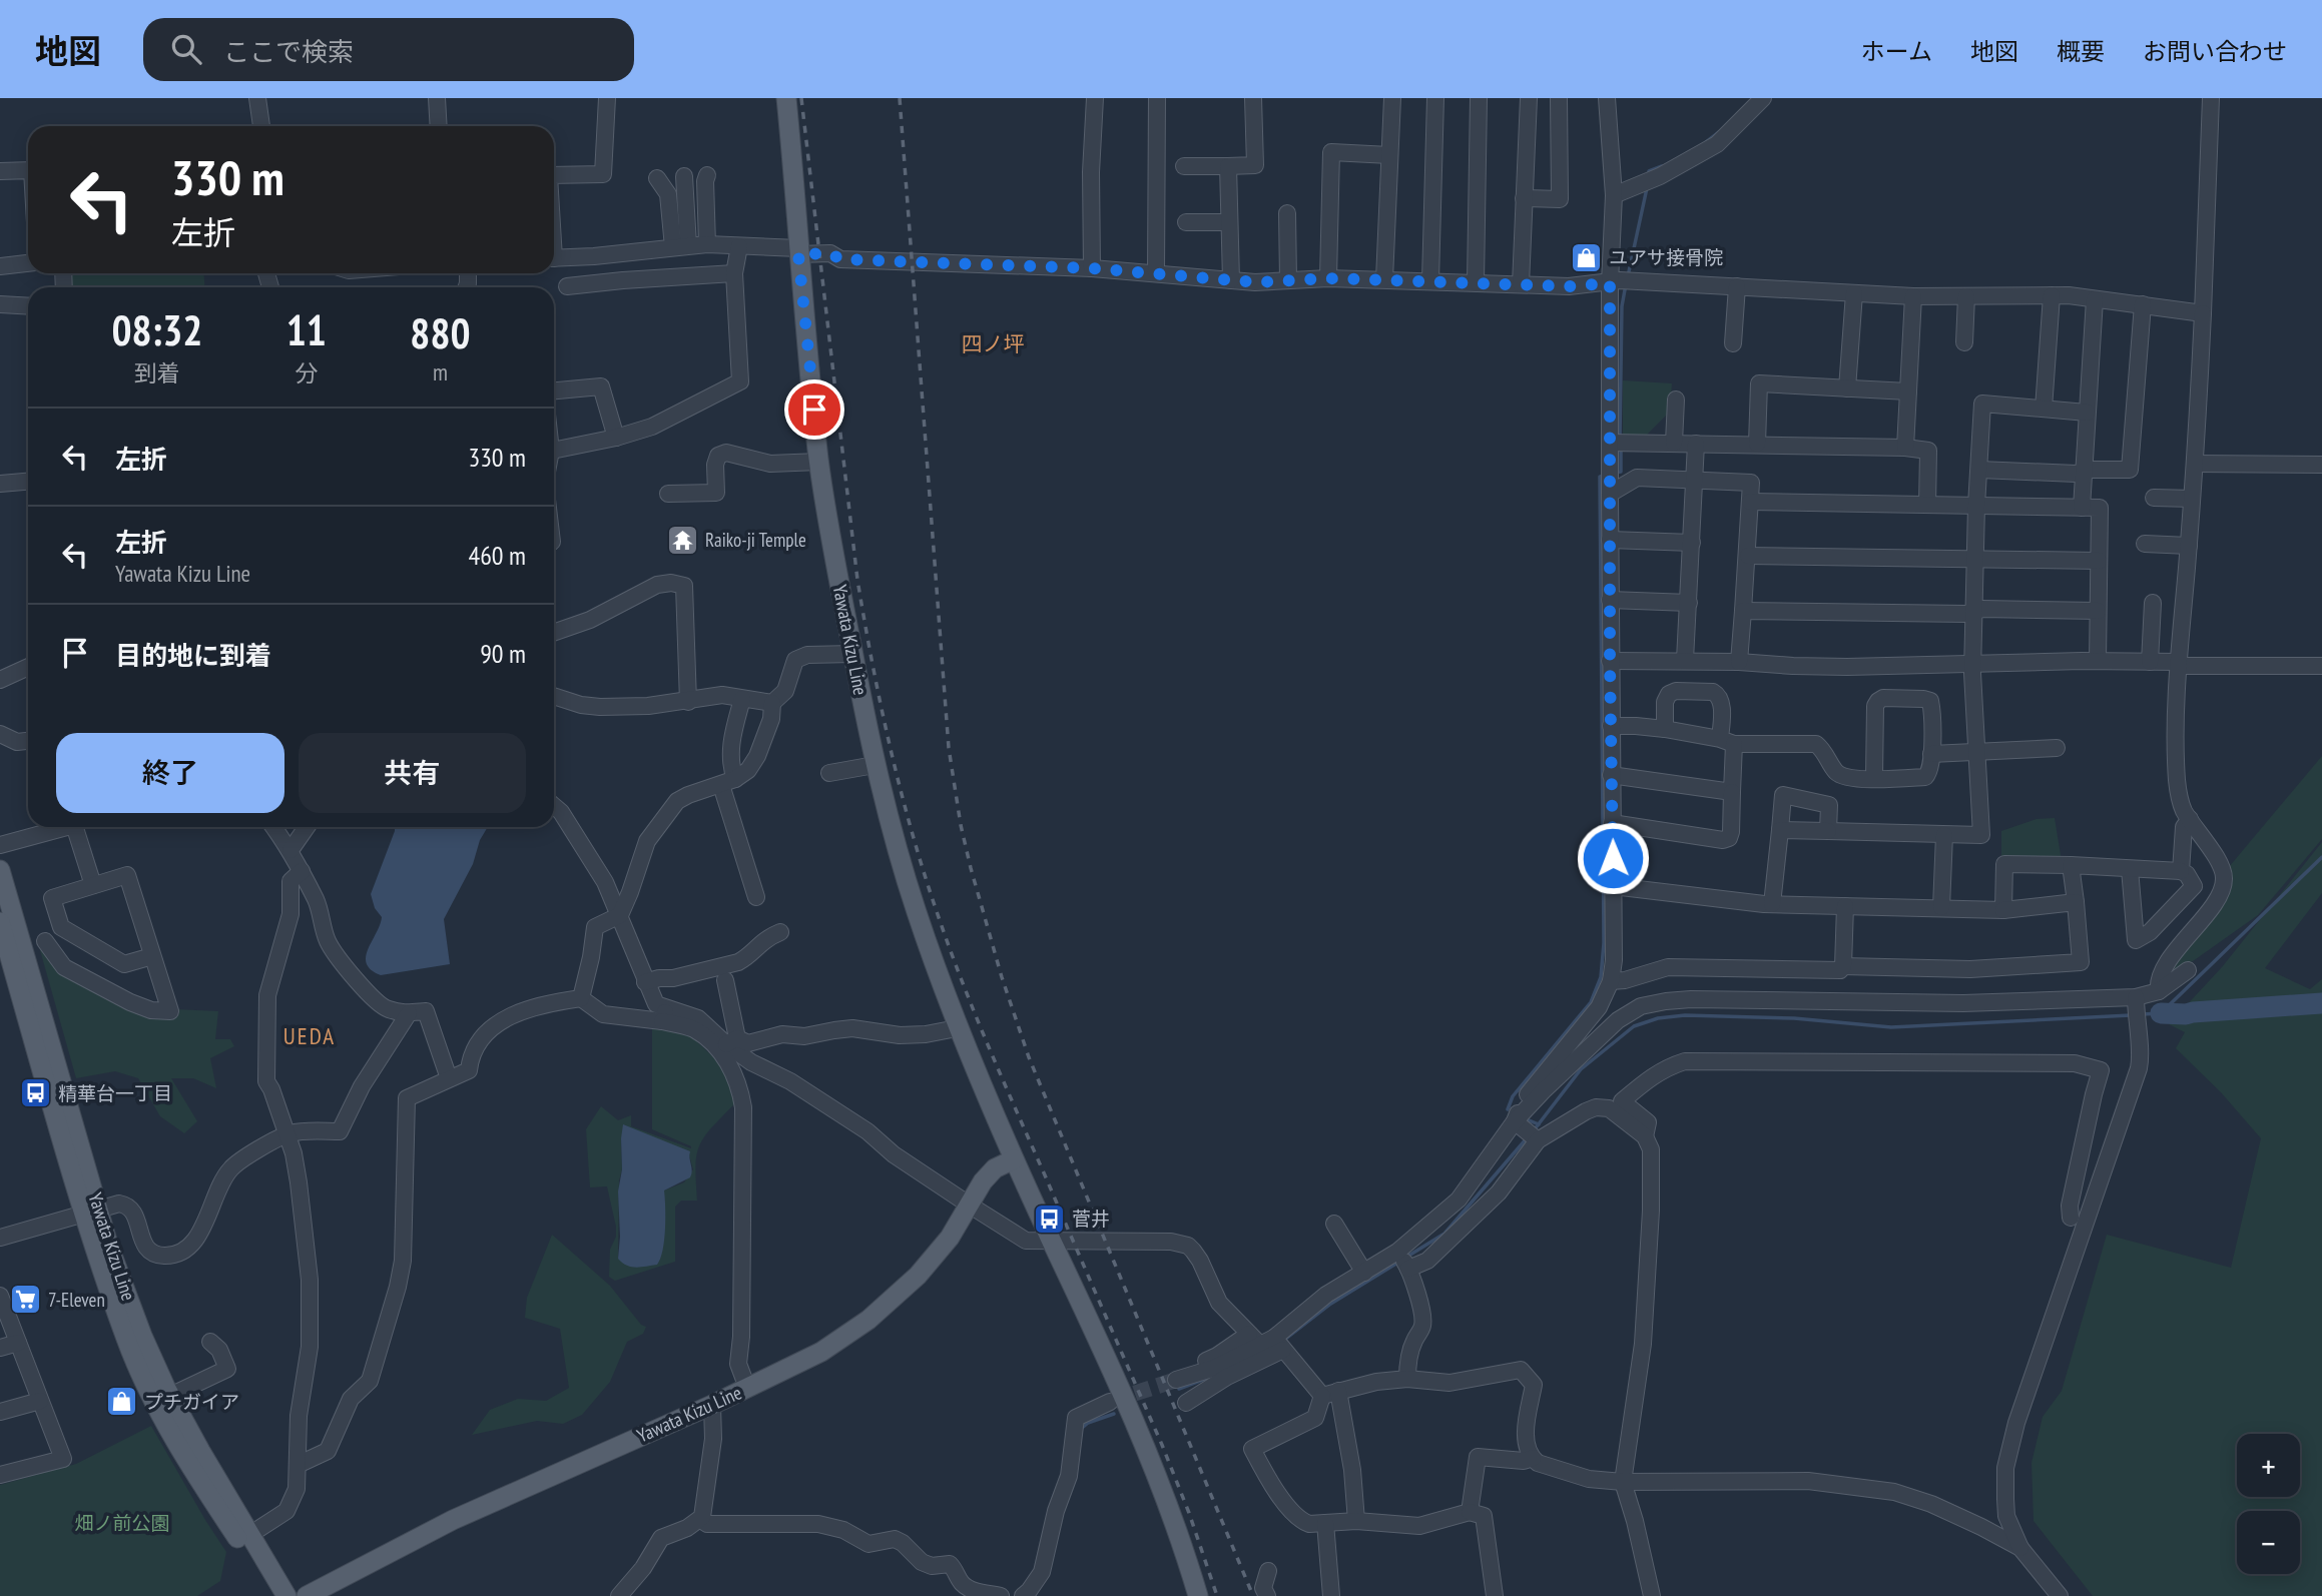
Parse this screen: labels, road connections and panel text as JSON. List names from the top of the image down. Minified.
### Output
{"streets":{"main road":["Yawata Kizu Line"]},"districts":["四ノ坪","UEDA"],"parks":["畑ノ前公園"],"places":{"shop":["ユアサ接骨院","プチガイア"],"temple":["Raiko-ji Temple"],"bus stop":["精華台一丁目","菅井"],"supermarket":["7-Eleven"]},"page":{"header":"地図","search":"ここで検索","nav":["ホーム","地図","概要","お問い合わせ"],"turn":["330 m","左折"],"eta":["08:32","到着","11","分","880","m"],"list":[{"name":"左折","value":"330 m"},{"name":"左折","note":"Yawata Kizu Line","value":"460 m"},{"name":"目的地に到着","value":"90 m"}],"buttons":["終了","共有"],"map_buttons":["+","−"]}}
